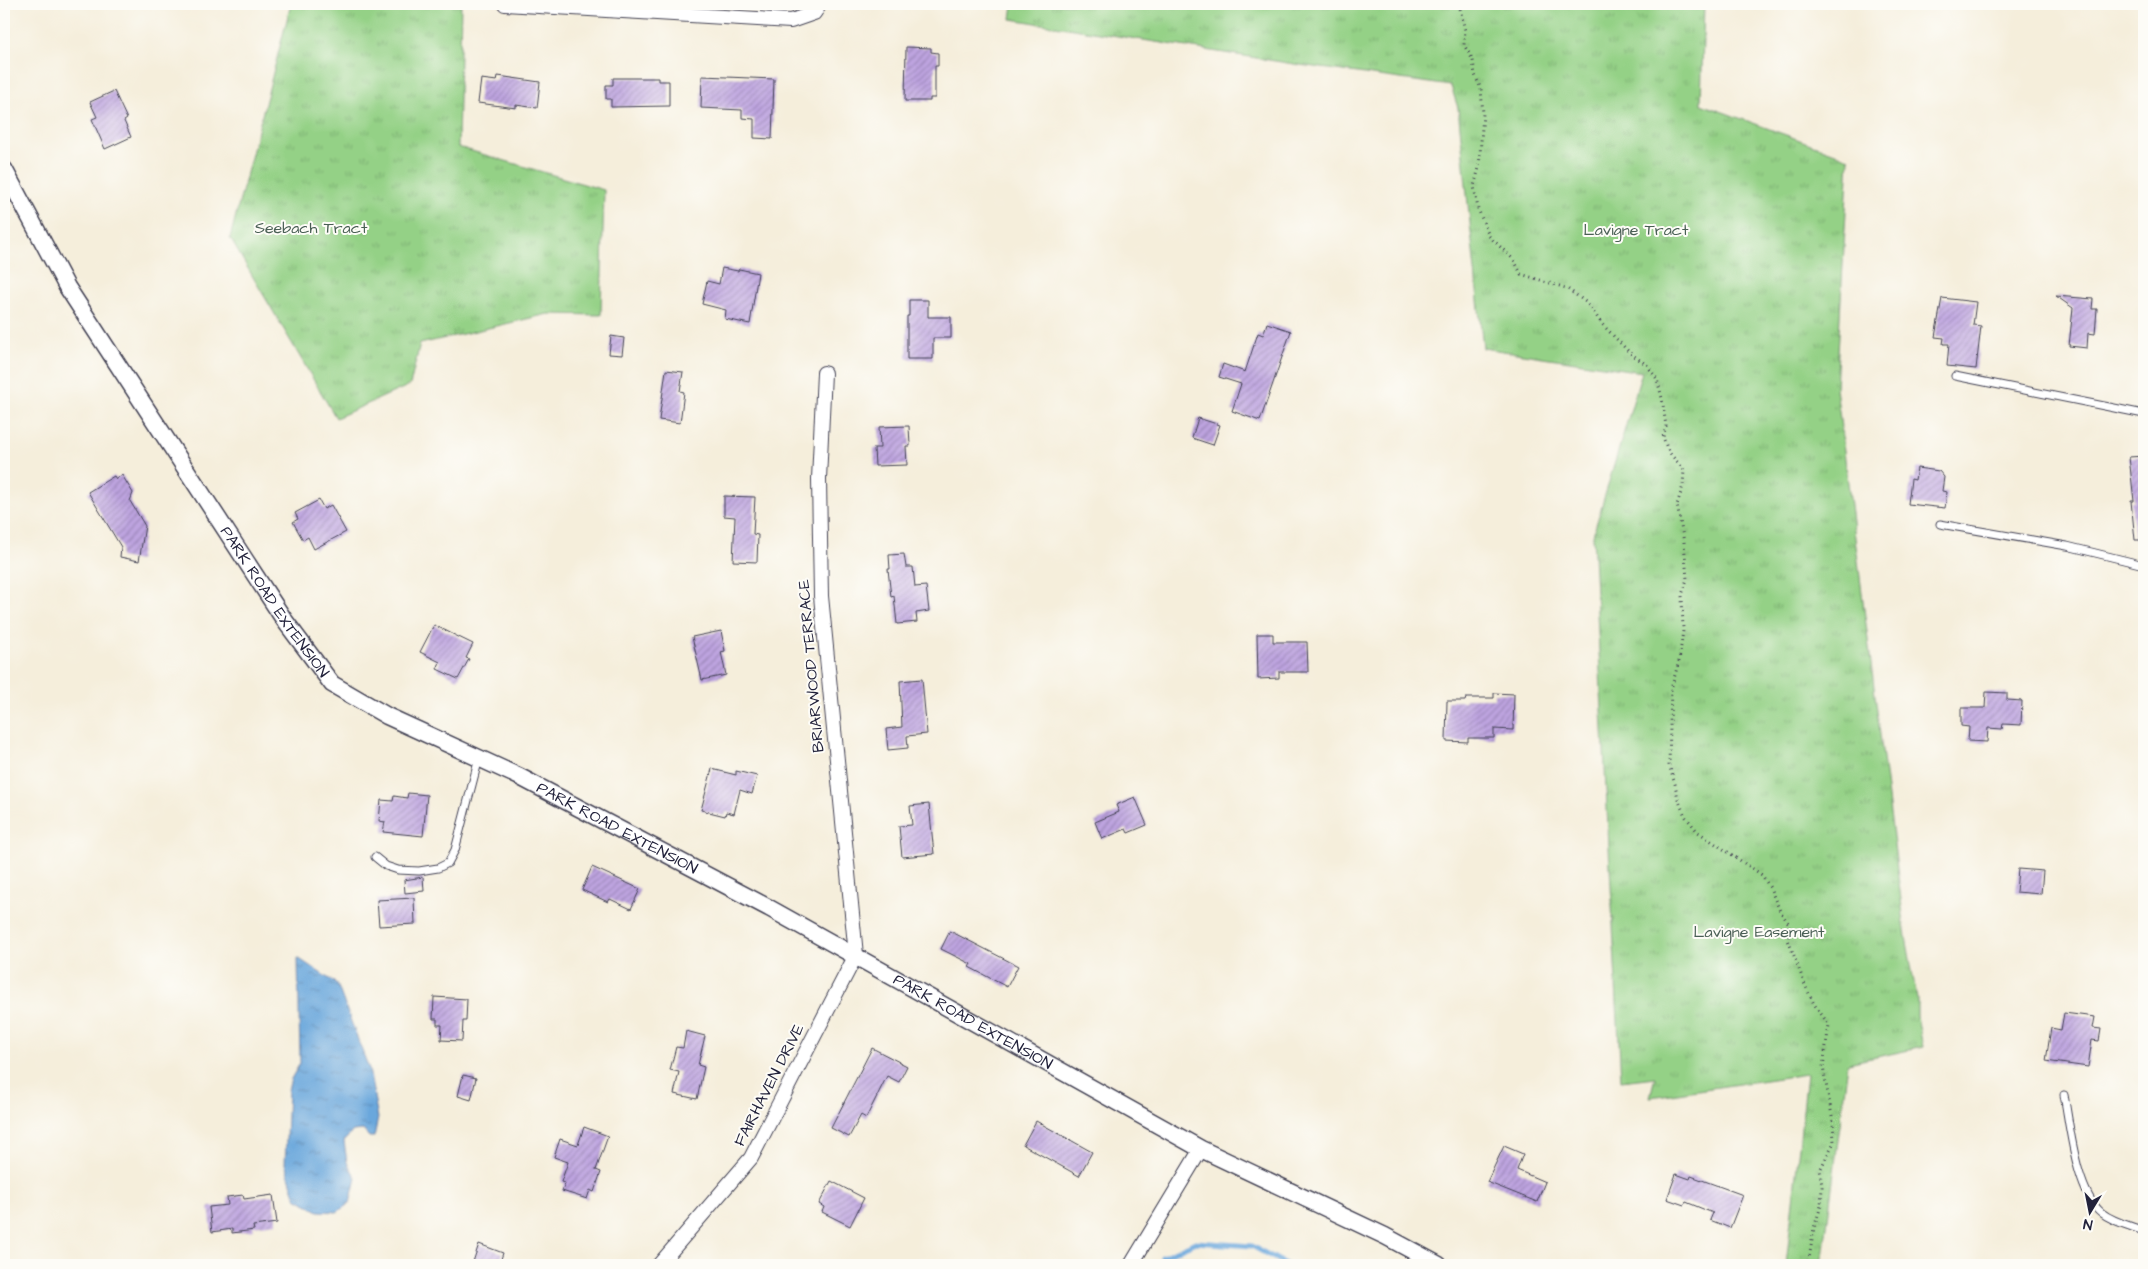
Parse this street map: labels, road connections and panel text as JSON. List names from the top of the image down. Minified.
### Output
{"streets":{"street":["PARK ROAD EXTENSION","BRIARWOOD TERRACE","FAIRHAVEN DRIVE"]},"crossings":[["PARK ROAD EXTENSION","BRIARWOOD TERRACE"],["PARK ROAD EXTENSION","FAIRHAVEN DRIVE"],["BRIARWOOD TERRACE","FAIRHAVEN DRIVE"]],"parks":["Seebach Tract","Lavigne Tract","Lavigne Easement"],"north":"bottom"}
